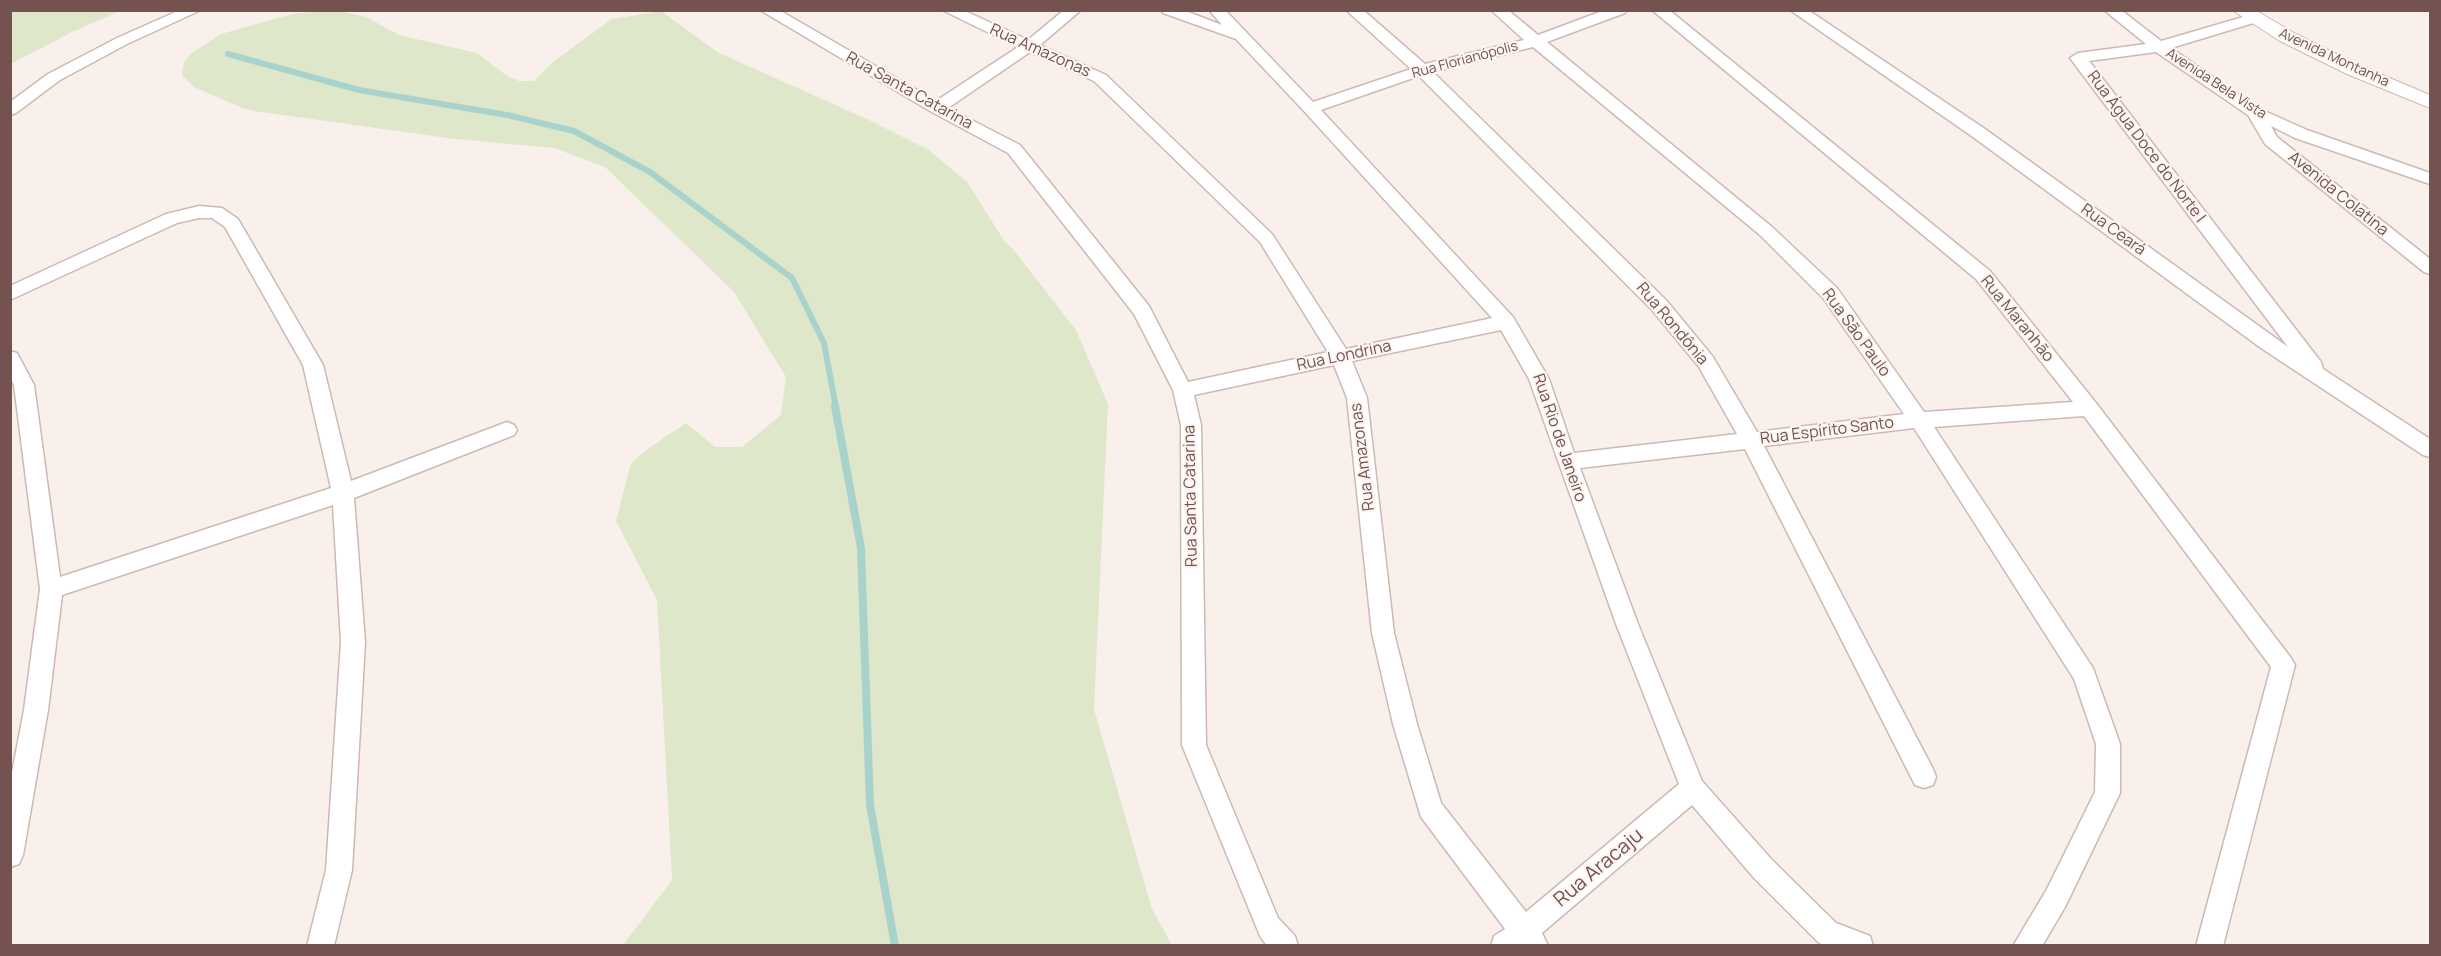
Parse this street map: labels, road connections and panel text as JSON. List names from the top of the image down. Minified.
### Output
{"streets":{"street":["Rua Amazonas","Avenida Montanha","Rua Florianópolis","Avenida Bela Vista","Rua Santa Catarina","Rua Água Doce do Norte I","Avenida Colatina","Rua Ceará","Rua Maranhão","Rua Rondônia","Rua São Paulo","Rua Londrina","Rua Espírito Santo","Rua Rio de Janeiro","Rua Aracaju"]},"crossings":[["Rua Amazonas","Rua Londrina"],["Rua Amazonas","Rua Aracaju"],["Avenida Montanha","Rua Água Doce do Norte I"],["Rua Florianópolis","Rua Rondônia"],["Rua Florianópolis","Rua São Paulo"],["Rua Florianópolis","Rua Rio de Janeiro"],["Avenida Bela Vista","Rua Água Doce do Norte I"],["Avenida Bela Vista","Avenida Colatina"],["Rua Santa Catarina","Rua Londrina"],["Rua Água Doce do Norte I","Rua Ceará"],["Rua Maranhão","Rua Espírito Santo"],["Rua Rondônia","Rua Espírito Santo"],["Rua São Paulo","Rua Espírito Santo"],["Rua Londrina","Rua Rio de Janeiro"],["Rua Espírito Santo","Rua Rio de Janeiro"],["Rua Rio de Janeiro","Rua Aracaju"]]}
